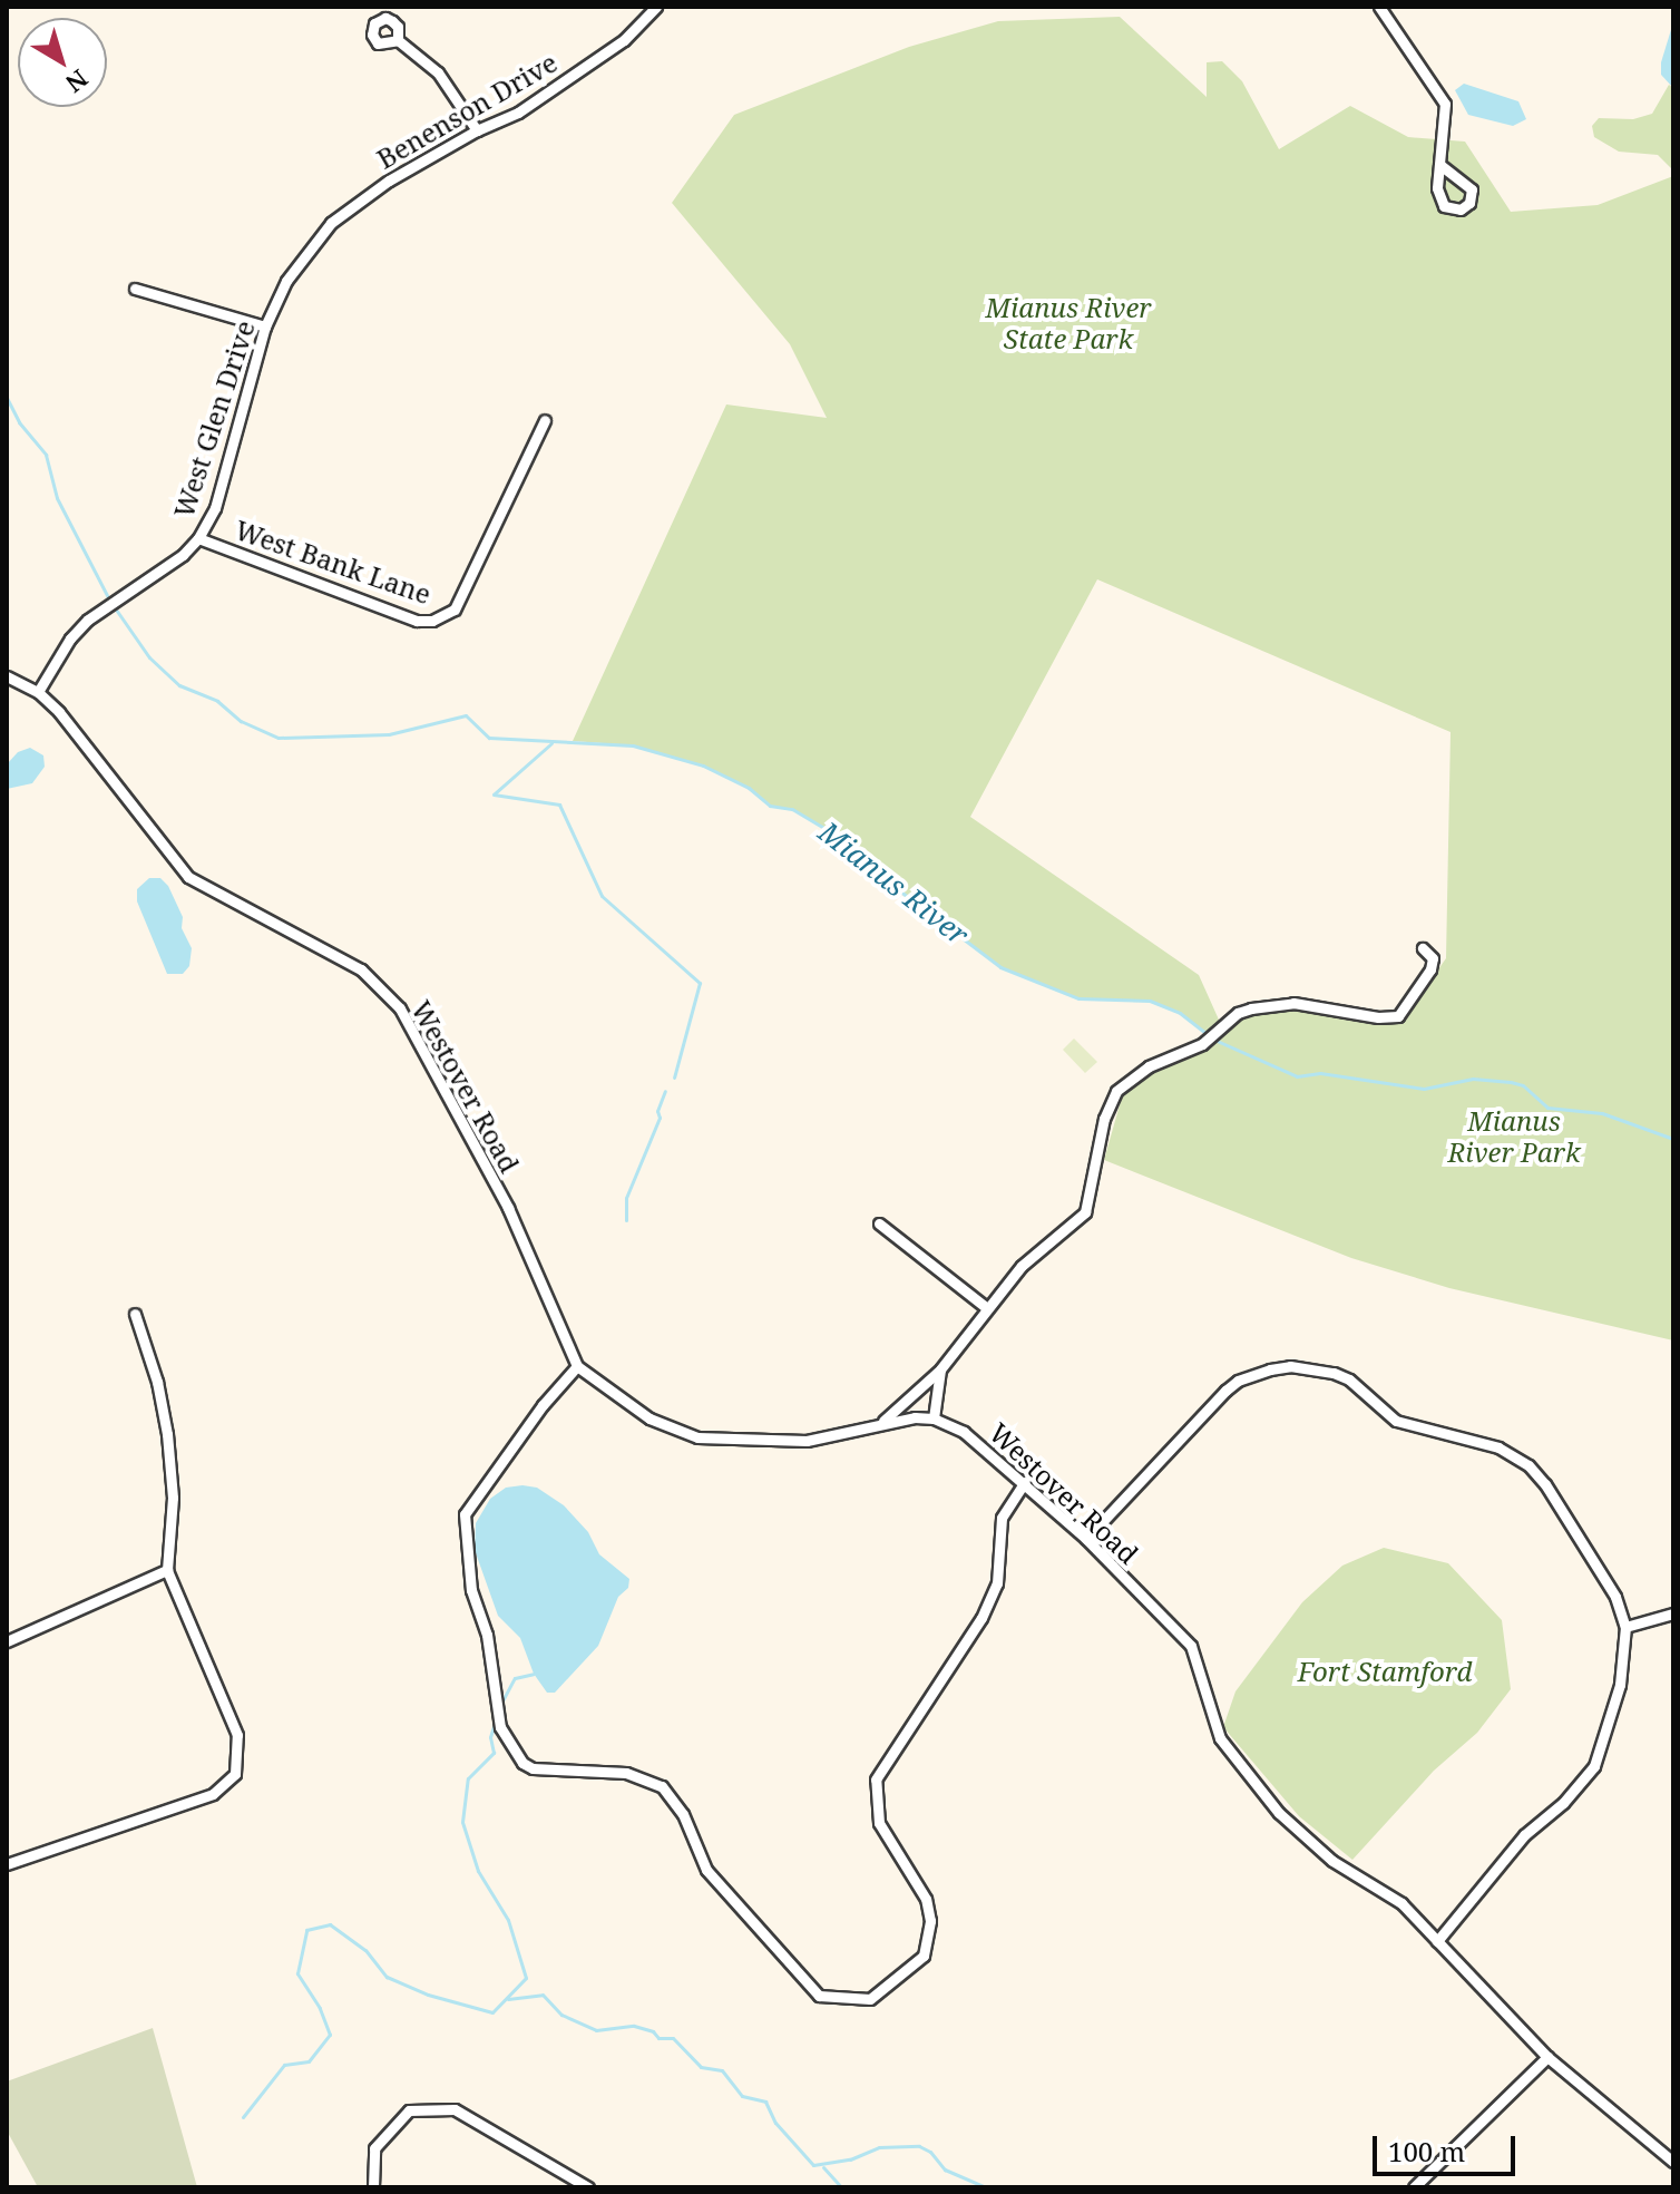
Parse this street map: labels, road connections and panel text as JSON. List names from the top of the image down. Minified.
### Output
{"streets":{"street":["Benenson Drive","West Glen Drive","West Bank Lane","Westover Road"]},"crossings":[["Benenson Drive","West Glen Drive"],["West Glen Drive","West Bank Lane"],["West Glen Drive","Westover Road"]],"water":["Mianus River"],"parks":["Mianus River State Park","Mianus River Park","Fort Stamford"],"scale_bar":"100 m","north":"bottom right"}
